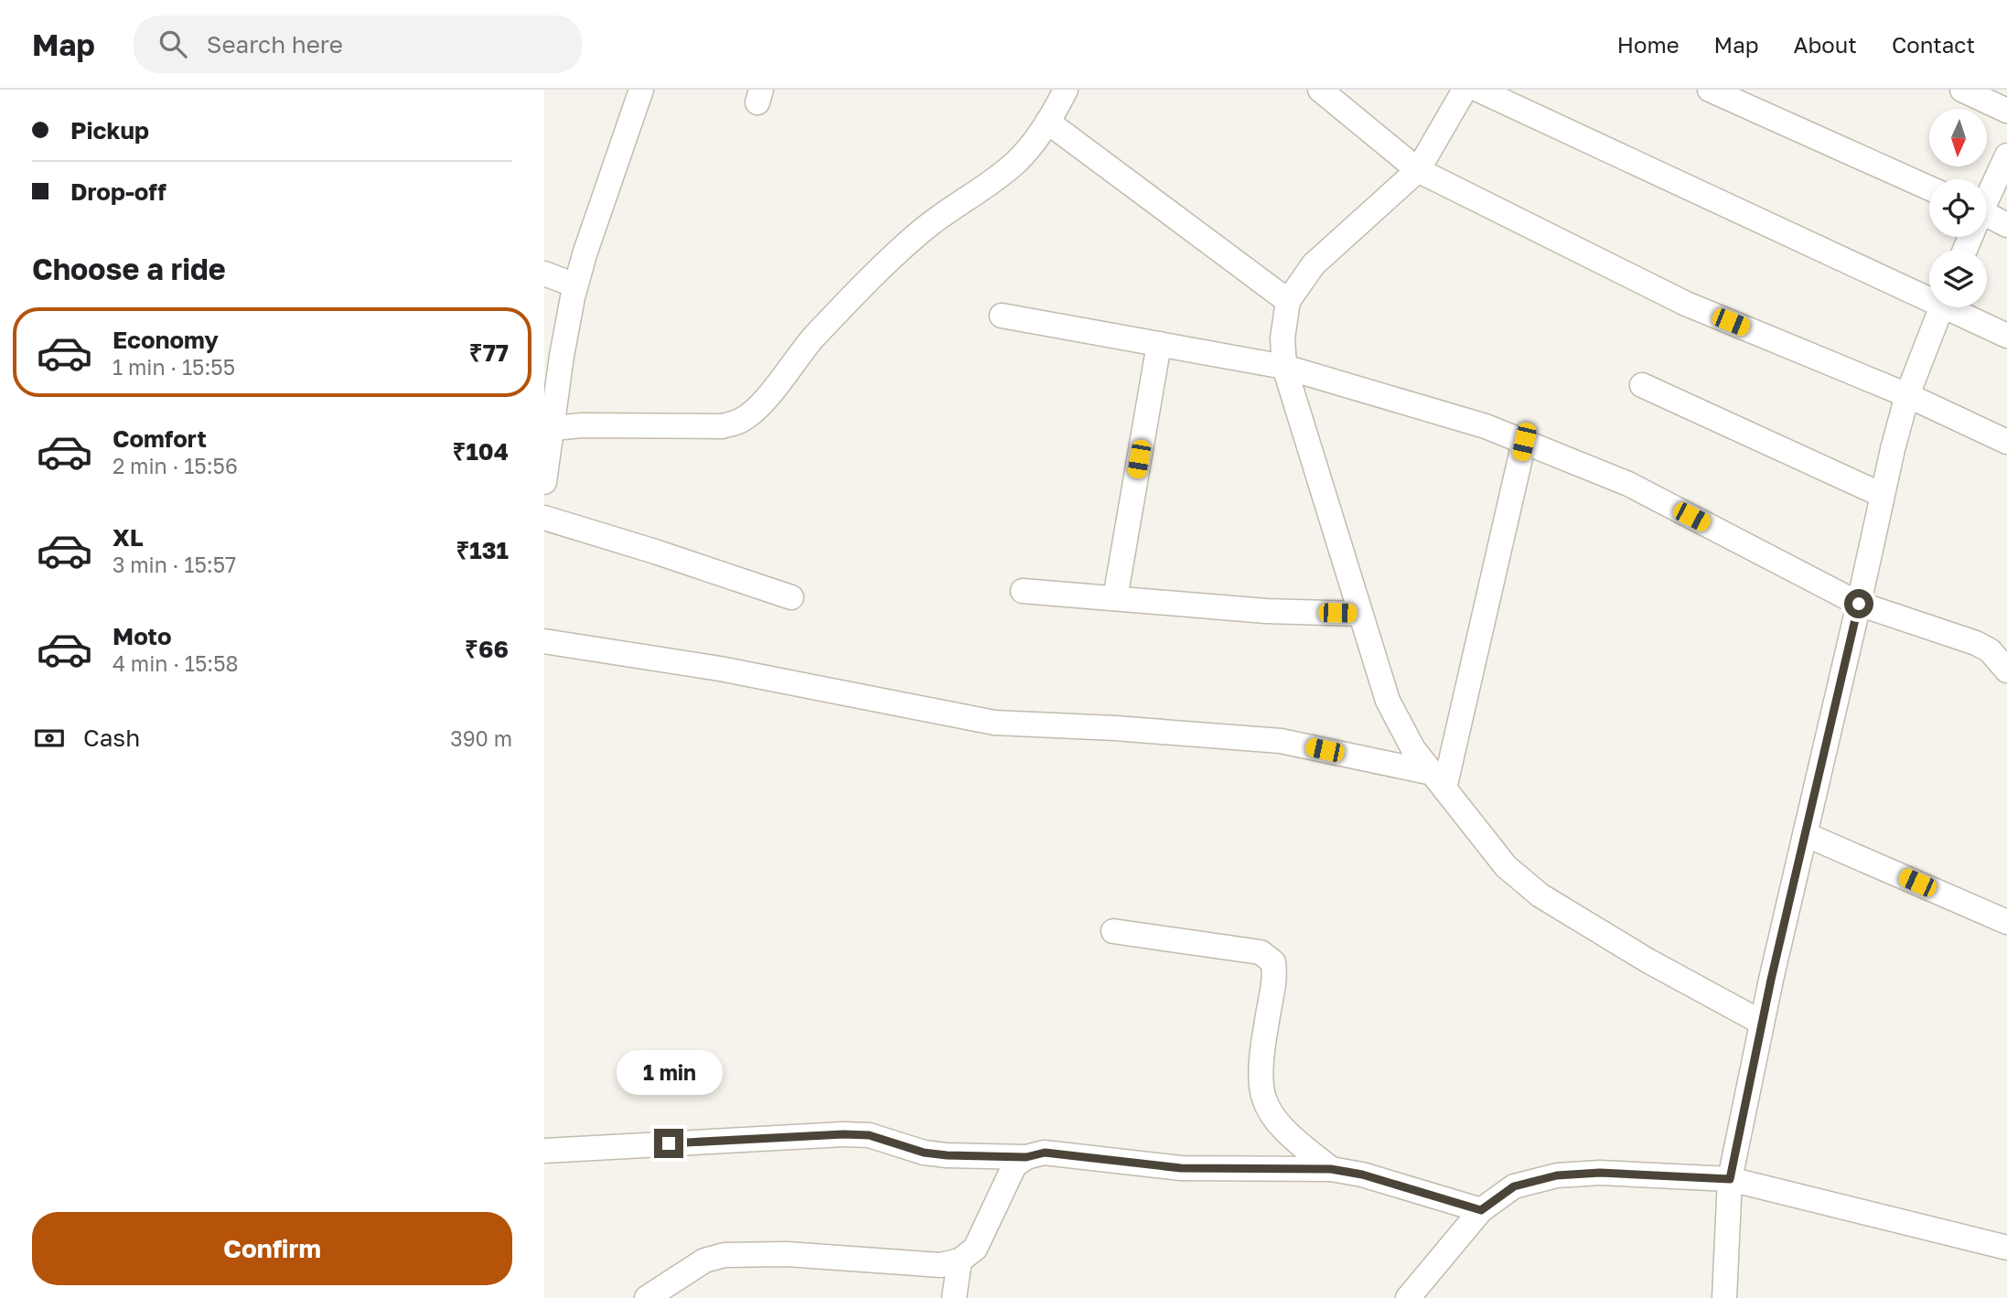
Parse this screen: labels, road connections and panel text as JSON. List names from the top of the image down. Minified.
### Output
{"north":"bottom","page":{"header":"Map","search":"Search here","nav":["Home","Map","About","Contact"],"banner":["Pickup","Drop-off"],"heading":"Choose a ride","list":[{"name":"Economy","note":"1 min · 15:55","value":"₹77"},{"name":"Comfort","note":"2 min · 15:56","value":"₹104"},{"name":"XL","note":"3 min · 15:57","value":"₹131"},{"name":"Moto","note":"4 min · 15:58","value":"₹66"}],"pay":["Cash","390 m"],"bubble":"1 min","buttons":"Confirm"}}
